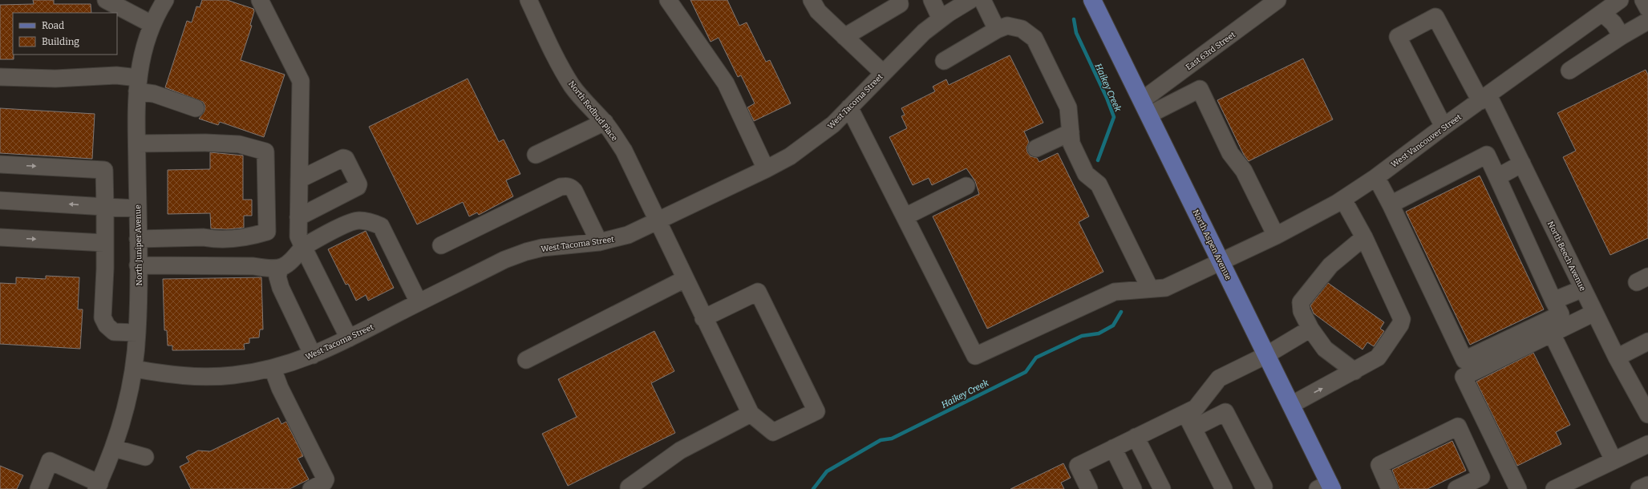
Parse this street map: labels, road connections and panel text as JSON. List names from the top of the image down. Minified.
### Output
{"streets":{"main road":["North Aspen Avenue"],"street":["East 63rd Street","West Tacoma Street","North Redbud Place","West Vancouver Street","North Juniper Avenue","North Beech Avenue"]},"crossings":[["East 63rd Street","North Aspen Avenue"],["West Tacoma Street","North Redbud Place"],["West Tacoma Street","North Juniper Avenue"],["West Vancouver Street","North Aspen Avenue"],["West Vancouver Street","North Beech Avenue"]],"water":["Haikey Creek"],"legend":["Road","Building"]}
